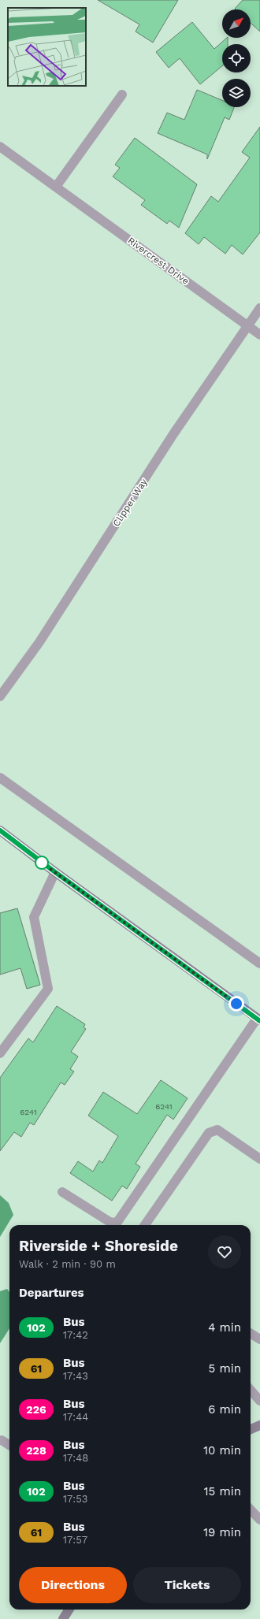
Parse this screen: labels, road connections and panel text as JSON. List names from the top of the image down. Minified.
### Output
{"streets":{"street":["Rivercrest Drive","Clipper Way"]},"crossings":[["Rivercrest Drive","Clipper Way"]],"lines":["bus line 102"],"house_numbers":["6241","6241"],"north":"top right","page":{"heading":[["Riverside + Shoreside","Walk · 2 min · 90 m"],"Departures"],"list":[{"mark":"102","name":"Bus","note":"17:42","value":"4 min"},{"mark":"61","name":"Bus","note":"17:43","value":"5 min"},{"mark":"226","name":"Bus","note":"17:44","value":"6 min"},{"mark":"228","name":"Bus","note":"17:48","value":"10 min"},{"mark":"102","name":"Bus","note":"17:53","value":"15 min"},{"mark":"61","name":"Bus","note":"17:57","value":"19 min"}],"buttons":["Directions","Tickets"]}}
